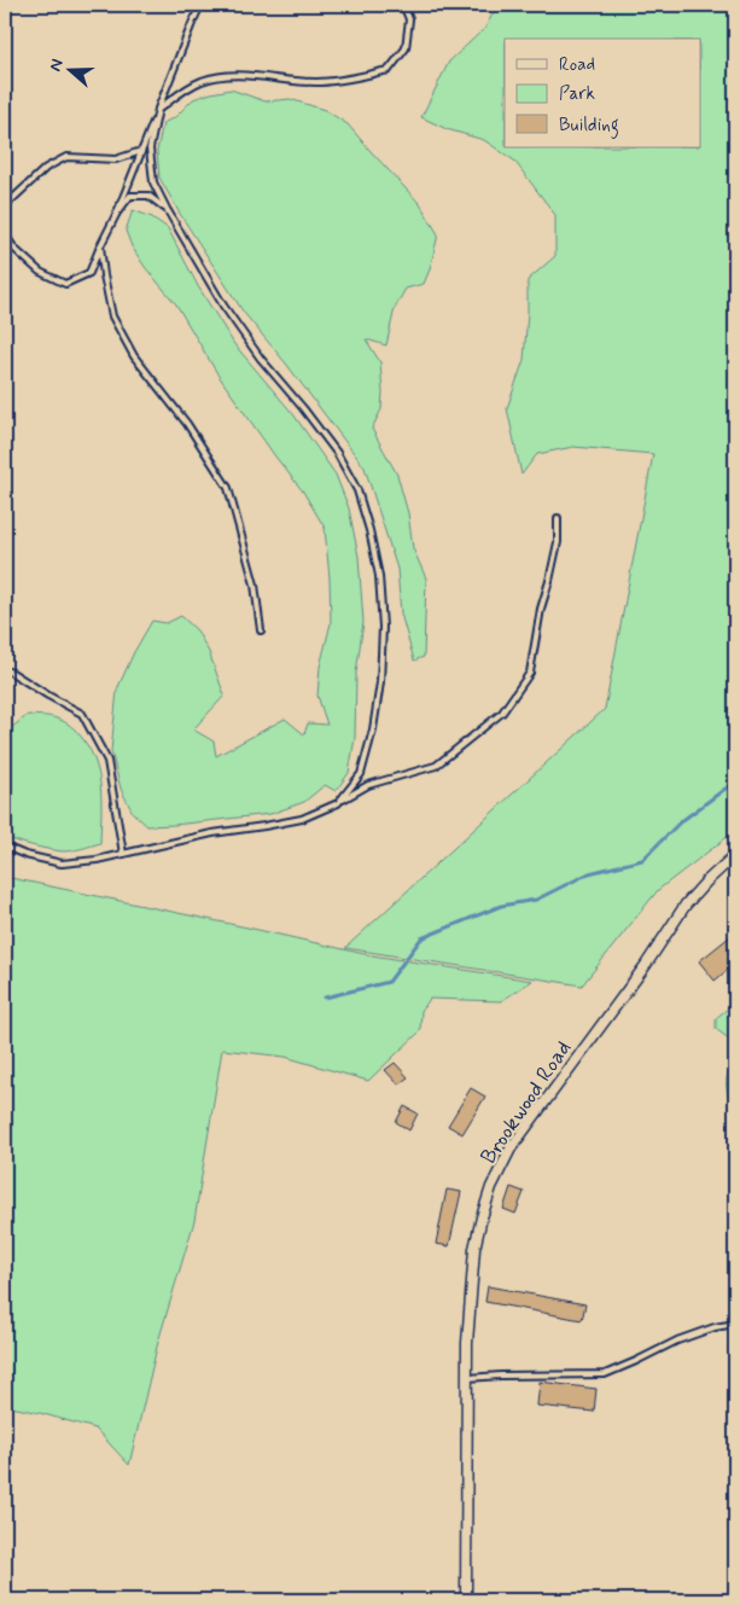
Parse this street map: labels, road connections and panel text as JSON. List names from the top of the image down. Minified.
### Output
{"streets":{"street":["Brookwood Road"]},"legend":["Road","Park","Building"],"north":"left"}
